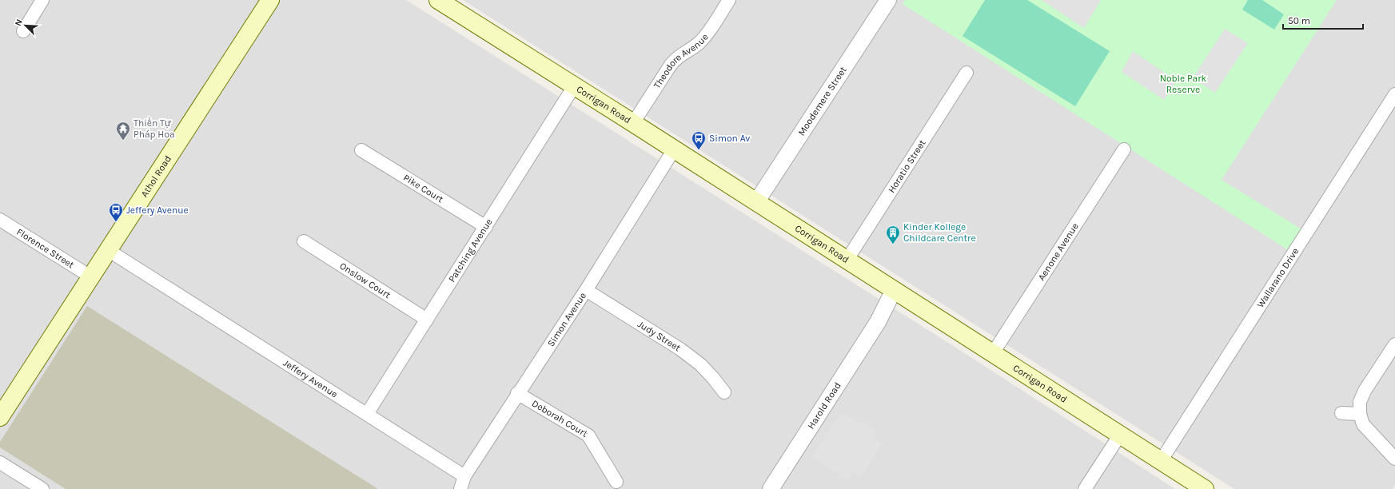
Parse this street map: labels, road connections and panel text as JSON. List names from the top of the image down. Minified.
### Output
{"streets":{"main road":["Corrigan Road","Athol Road"],"street":["Theodore Avenue","Moodemere Street","Horatio Street","Pike Court","Florence Street","Patching Avenue","Aenone Avenue","Wallarano Drive","Onslow Court","Simon Avenue","Judy Street","Jeffery Avenue","Harold Road","Deborah Court"]},"crossings":[["Theodore Avenue","Corrigan Road"],["Moodemere Street","Corrigan Road"],["Corrigan Road","Horatio Street"],["Corrigan Road","Patching Avenue"],["Corrigan Road","Aenone Avenue"],["Corrigan Road","Wallarano Drive"],["Corrigan Road","Simon Avenue"],["Corrigan Road","Harold Road"],["Athol Road","Florence Street"],["Athol Road","Jeffery Avenue"],["Pike Court","Patching Avenue"],["Patching Avenue","Onslow Court"],["Patching Avenue","Jeffery Avenue"],["Simon Avenue","Judy Street"],["Simon Avenue","Jeffery Avenue"],["Simon Avenue","Deborah Court"]],"parks":["Noble Park Reserve"],"places":{"temple":["Thiền Tự Pháp Hoa"],"bus stop":["Simon Av","Jeffery Avenue"],"building":["Kinder Kollege Childcare Centre"]},"scale_bar":"50 m","north":"top left"}
